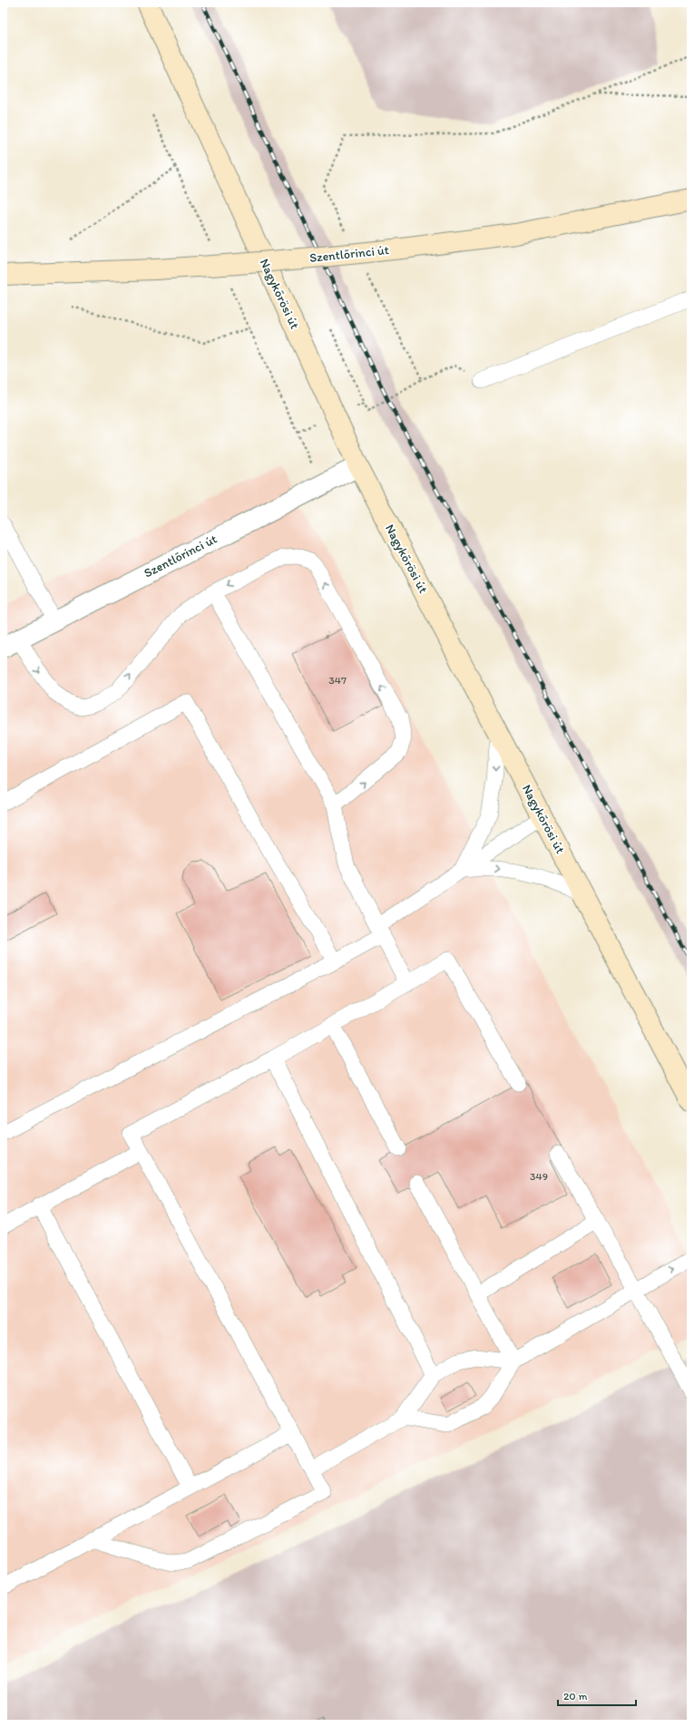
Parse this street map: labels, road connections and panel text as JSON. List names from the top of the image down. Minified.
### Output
{"streets":{"main road":["Szentlőrinci út","Nagykőrösi út"]},"crossings":[["Szentlőrinci út","Nagykőrösi út"]],"house_numbers":["347","349"],"scale_bar":"20 m"}
